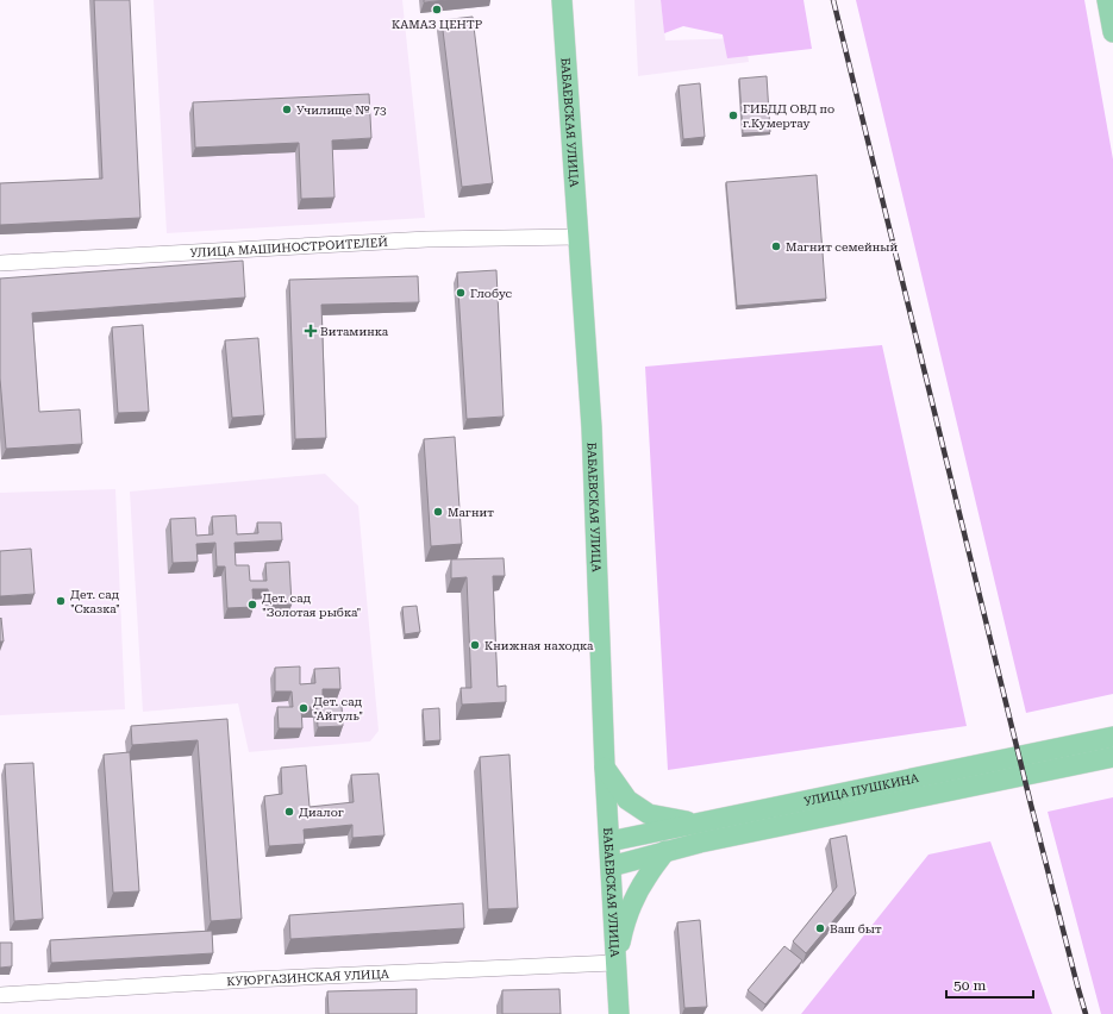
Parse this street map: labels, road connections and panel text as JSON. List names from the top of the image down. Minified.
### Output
{"streets":{"main road":["БАБАЕВСКАЯ УЛИЦА","УЛИЦА ПУШКИНА"],"street":["УЛИЦА МАШИНОСТРОИТЕЛЕЙ","КУЮРГАЗИНСКАЯ УЛИЦА"]},"crossings":[["БАБАЕВСКАЯ УЛИЦА","УЛИЦА МАШИНОСТРОИТЕЛЕЙ"],["БАБАЕВСКАЯ УЛИЦА","УЛИЦА ПУШКИНА"],["БАБАЕВСКАЯ УЛИЦА","КУЮРГАЗИНСКАЯ УЛИЦА"]],"places":{"other":["КАМАЗ ЦЕНТР","Училище № 73","ГИБДД ОВД по г.Кумертау","Магнит семейный","Глобус","Магнит","Дет. сад \"Сказка\"","Дет. сад \"Золотая рыбка\"","Книжная находка","Дет. сад \"Айгуль\"","Диалог","Ваш быт"],"health":["Витаминка"]},"scale_bar":"50 m"}
